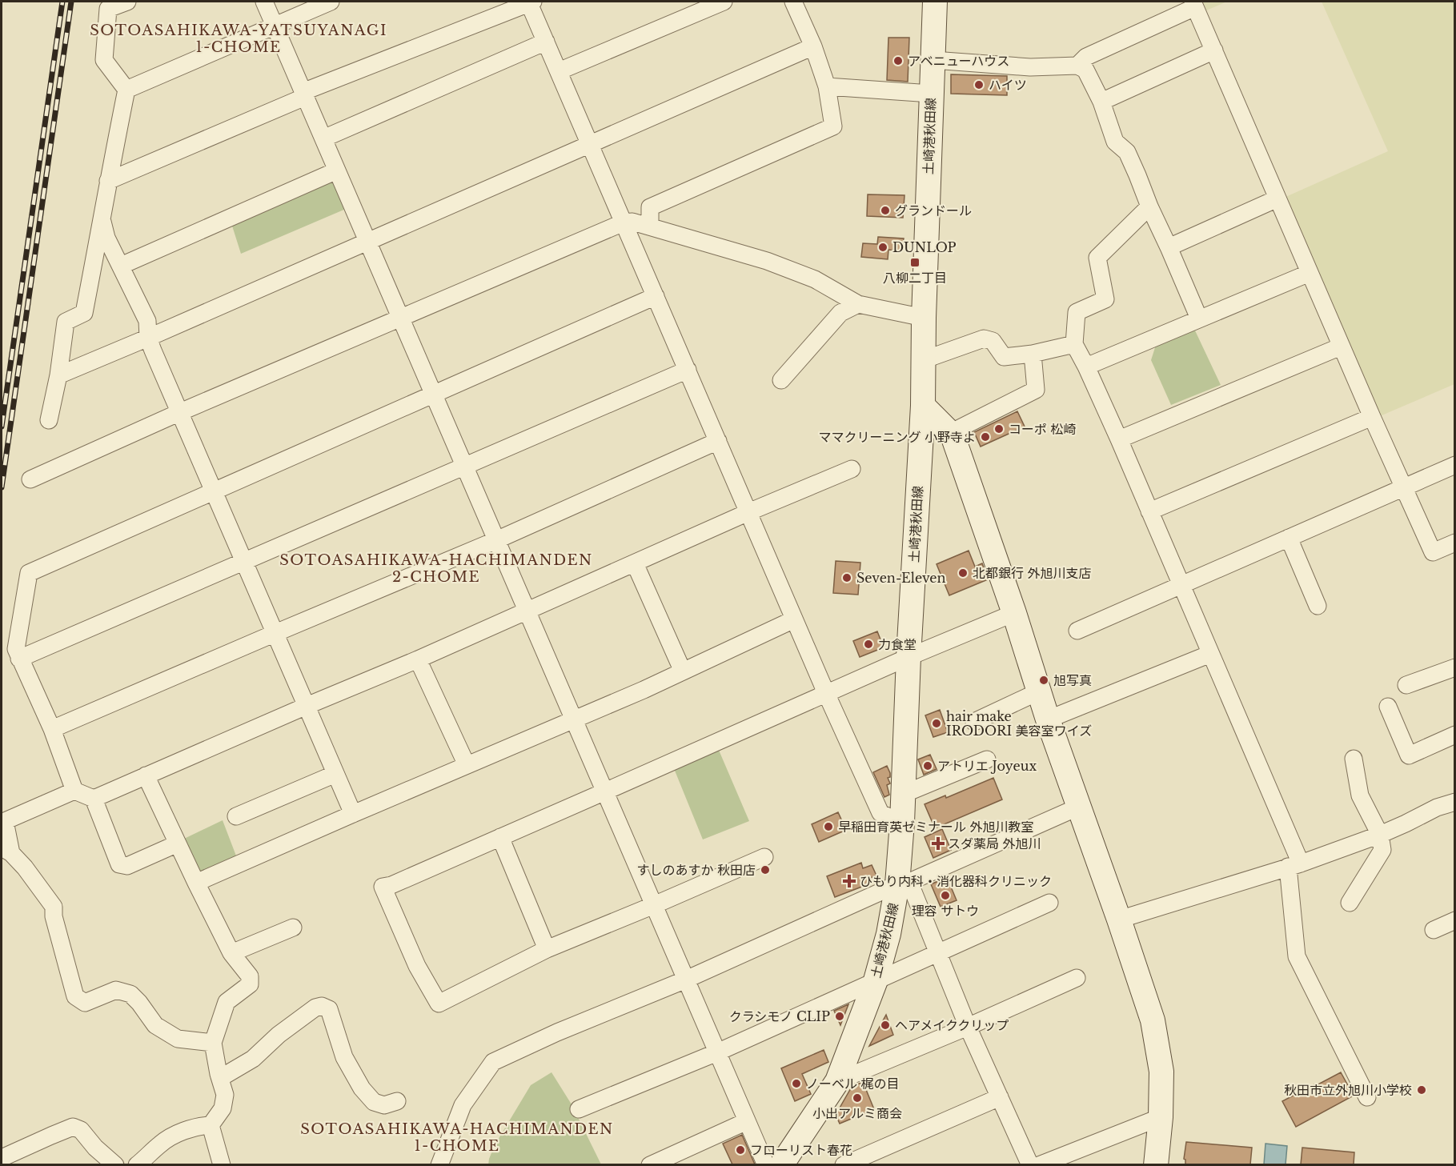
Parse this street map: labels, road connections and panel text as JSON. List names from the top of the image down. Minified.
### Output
{"streets":{"main road":["土崎港秋田線"]},"districts":["SOTOASAHIKAWA-YATSUYANAGI 1-CHOME","SOTOASAHIKAWA-HACHIMANDEN 2-CHOME","SOTOASAHIKAWA-HACHIMANDEN 1-CHOME"],"places":{"other":["アベニューハウス","ハイツ","グランドール","DUNLOP","コーポ 松崎","ママクリーニング 小野寺よ","北都銀行 外旭川支店","Seven-Eleven","力食堂","旭写真","hair make IRODORI 美容室ワイズ","アトリエ Joyeux","早稲田育英ゼミナール 外旭川教室","すしのあすか 秋田店","理容 サトウ","クラシモノ CLIP","ヘアメイククリップ","ノーベル 梶の目","秋田市立外旭川小学校","小出アルミ商会","フローリスト春花"],"transit":["八柳二丁目"],"health":["スダ薬局 外旭川","ひもり内科・消化器科クリニック"]}}
